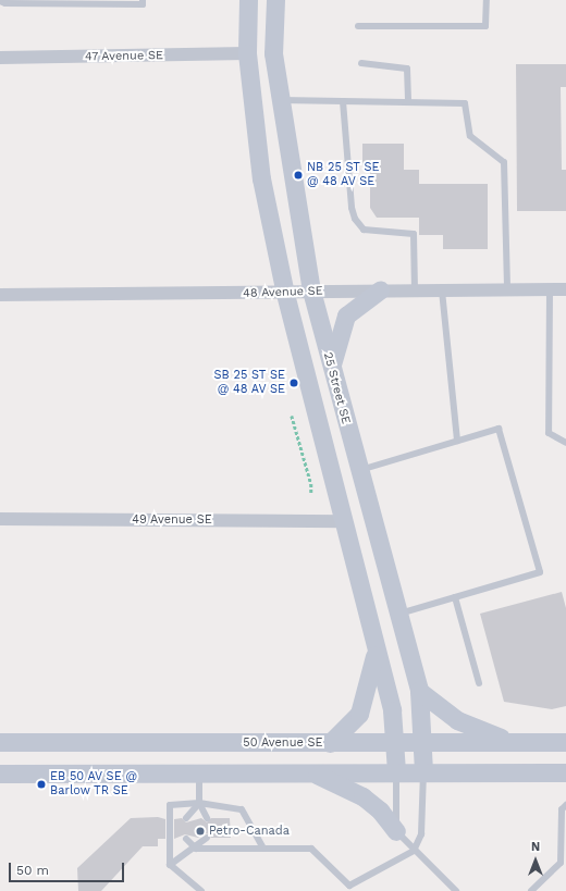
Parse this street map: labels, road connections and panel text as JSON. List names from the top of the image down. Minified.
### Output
{"streets":{"street":["47 Avenue SE","48 Avenue SE","25 Street SE","49 Avenue SE","50 Avenue SE"]},"crossings":[["48 Avenue SE","25 Street SE"],["25 Street SE","50 Avenue SE"]],"places":["NB 25 ST SE @ 48 AV SE","SB 25 ST SE @ 48 AV SE","EB 50 AV SE @ Barlow TR SE","Petro-Canada"],"scale_bar":"50 m","north":"top"}
